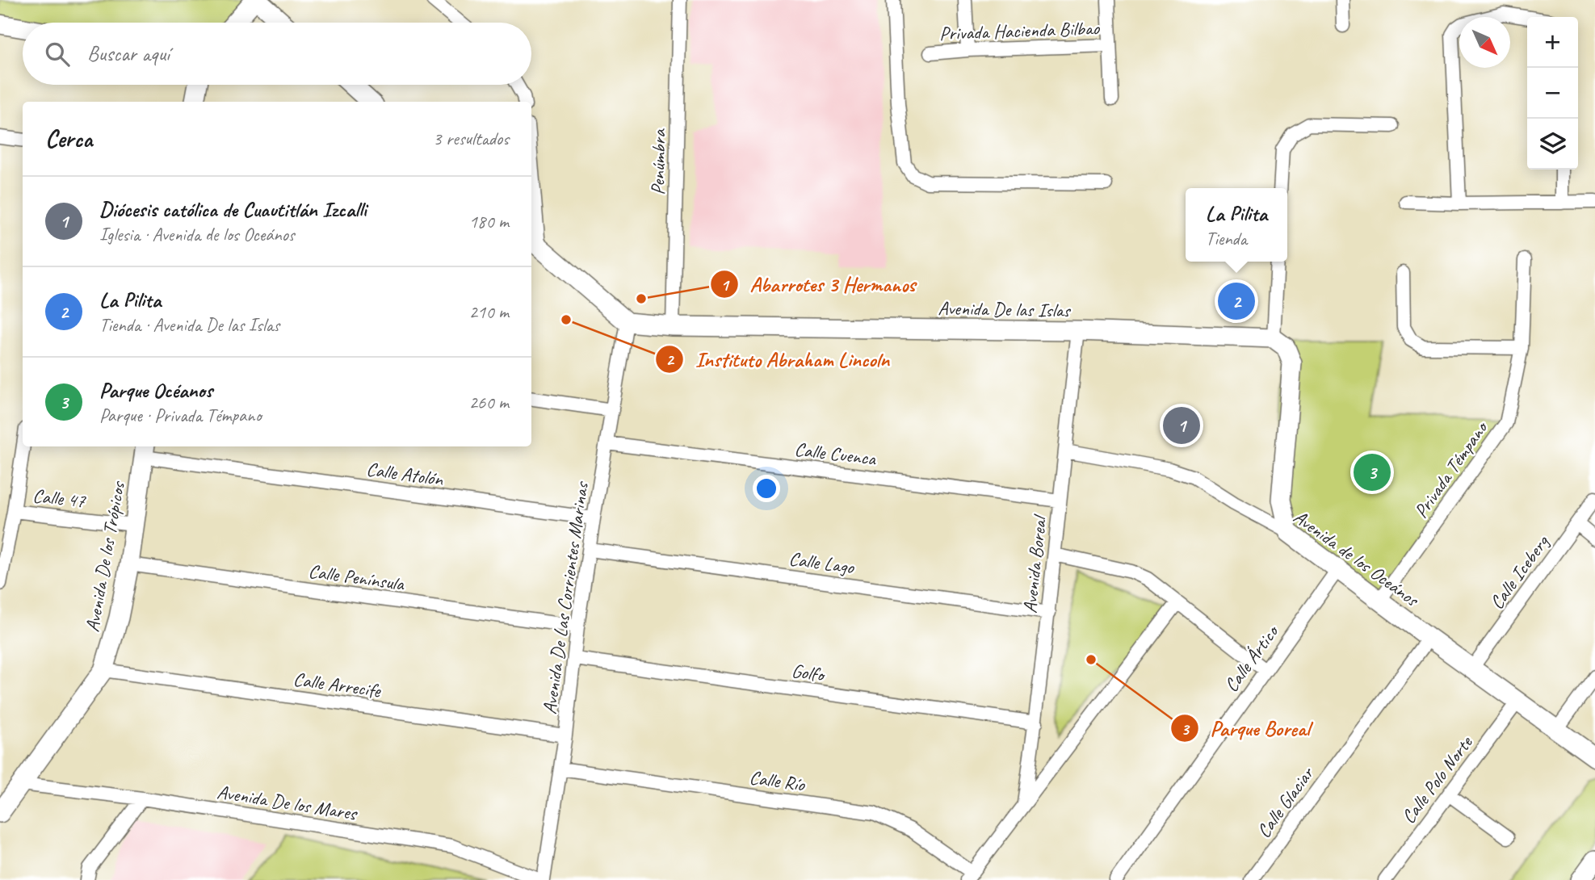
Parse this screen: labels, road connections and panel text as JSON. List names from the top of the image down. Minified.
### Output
{"streets":{"street":["Privada Hacienda Bilbao","Penúmbra","Avenida De las Islas","Calle Cuenca","Privada Témpano","Calle Atolón","Calle 47","Avenida De los Trópicos","Avenida de los Oceános","Calle Lago","Avenida Boreal","Calle Iceberg","Calle Península","Avenida De Las Corrientes Marinas","Calle Ártico","Golfo","Calle Arrecife","Calle Polo Norte","Calle Río","Avenida De los Mares","Calle Glaciar"]},"crossings":[["Penúmbra","Avenida De las Islas"],["Avenida De las Islas","Avenida Boreal"],["Avenida De las Islas","Avenida De Las Corrientes Marinas"],["Calle Cuenca","Avenida Boreal"],["Calle Cuenca","Avenida De Las Corrientes Marinas"],["Privada Témpano","Avenida de los Oceános"],["Calle Atolón","Avenida De los Trópicos"],["Calle Atolón","Avenida De Las Corrientes Marinas"],["Calle 47","Avenida De los Trópicos"],["Avenida De los Trópicos","Calle Península"],["Avenida De los Trópicos","Calle Arrecife"],["Avenida De los Trópicos","Avenida De los Mares"],["Avenida de los Oceános","Avenida Boreal"],["Avenida de los Oceános","Calle Iceberg"],["Avenida de los Oceános","Calle Ártico"],["Avenida de los Oceános","Calle Polo Norte"],["Avenida de los Oceános","Calle Glaciar"],["Calle Lago","Avenida Boreal"],["Calle Lago","Avenida De Las Corrientes Marinas"],["Avenida Boreal","Golfo"],["Avenida Boreal","Calle Río"],["Calle Península","Avenida De Las Corrientes Marinas"],["Avenida De Las Corrientes Marinas","Golfo"],["Avenida De Las Corrientes Marinas","Calle Arrecife"],["Avenida De Las Corrientes Marinas","Calle Río"],["Avenida De Las Corrientes Marinas","Avenida De los Mares"]],"places":["Abarrotes 3 Hermanos","Instituto Abraham Lincoln","Parque Boreal"],"north":"bottom right","page":{"map_buttons":["+","−"],"search":"Buscar aquí","heading":["Cerca","3 resultados"],"list":[{"mark":"1","name":"Diócesis católica de Cuautitlán Izcalli","note":"Iglesia · Avenida de los Oceános","value":"180 m"},{"mark":"2","name":"La Pilita","note":"Tienda · Avenida De las Islas","value":"210 m"},{"mark":"3","name":"Parque Océanos","note":"Parque · Privada Témpano","value":"260 m"}],"popup":["La Pilita","Tienda"],"pins":["2","1","3"]}}
